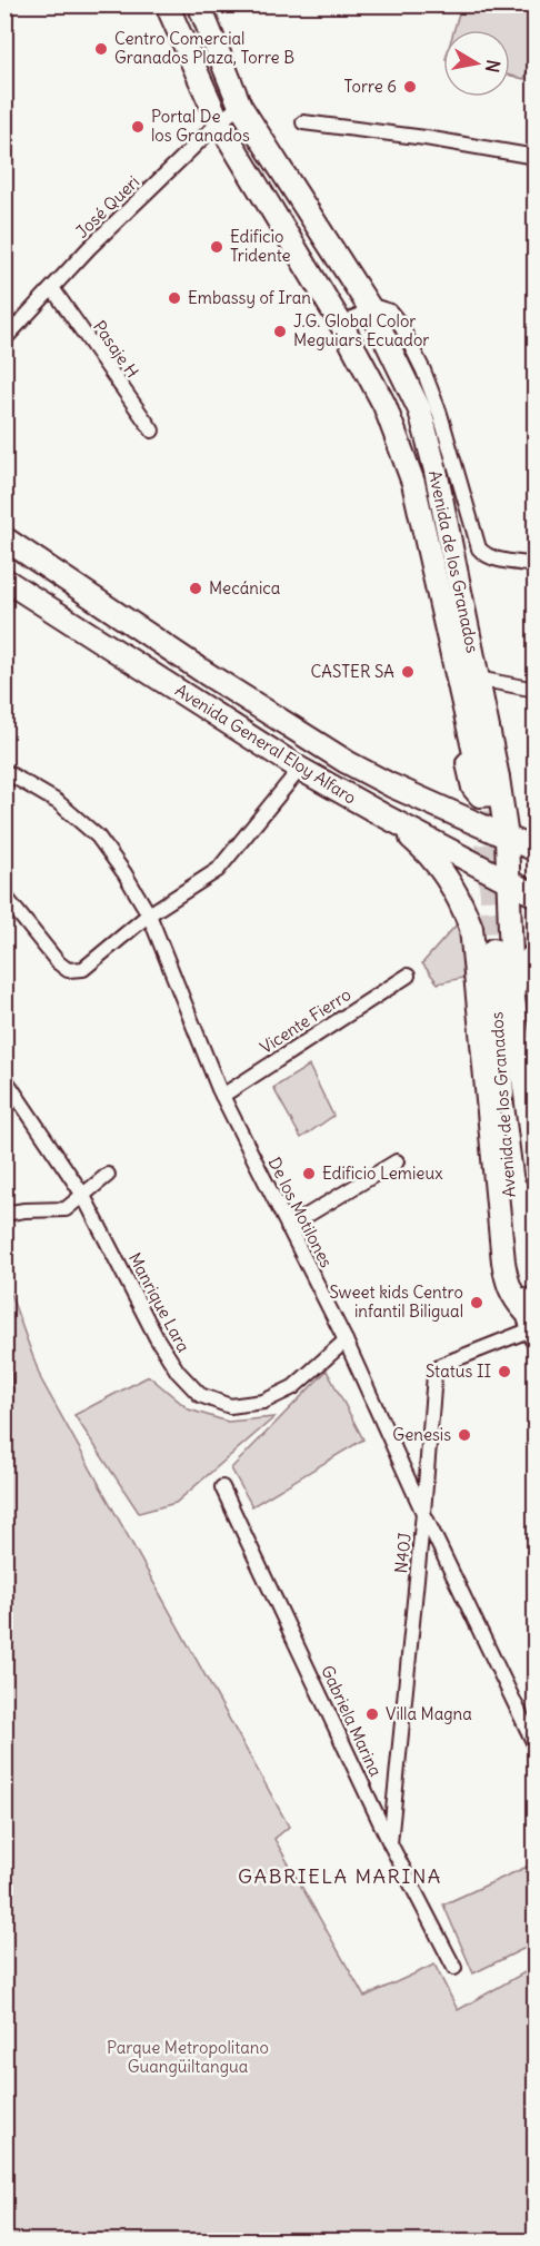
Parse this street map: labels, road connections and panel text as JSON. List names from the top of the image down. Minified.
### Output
{"streets":{"main road":["Avenida de los Granados","Avenida General Eloy Alfaro"],"street":["José Queri","Pasaje H","Vicente Fierro","De los Motilones","Manrique Lara","N40J","Gabriela Marina"]},"crossings":[["José Queri","Pasaje H"],["José Queri","Avenida de los Granados"],["Avenida de los Granados","Avenida General Eloy Alfaro"],["Avenida de los Granados","N40J"],["Vicente Fierro","De los Motilones"],["De los Motilones","Manrique Lara"],["De los Motilones","N40J"],["N40J","Gabriela Marina"]],"districts":["GABRIELA MARINA"],"parks":["Parque Metropolitano Guangüiltangua"],"places":["Centro Comercial Granados Plaza, Torre B","Torre 6","Portal De los Granados","Edificio Tridente","Embassy of Iran","J.G. Global Color Meguiars Ecuador","Mecánica","CASTER SA","Edificio Lemieux","Sweet kids Centro infantil Biligual","Status II","Genesis","Villa Magna"],"north":"right"}
